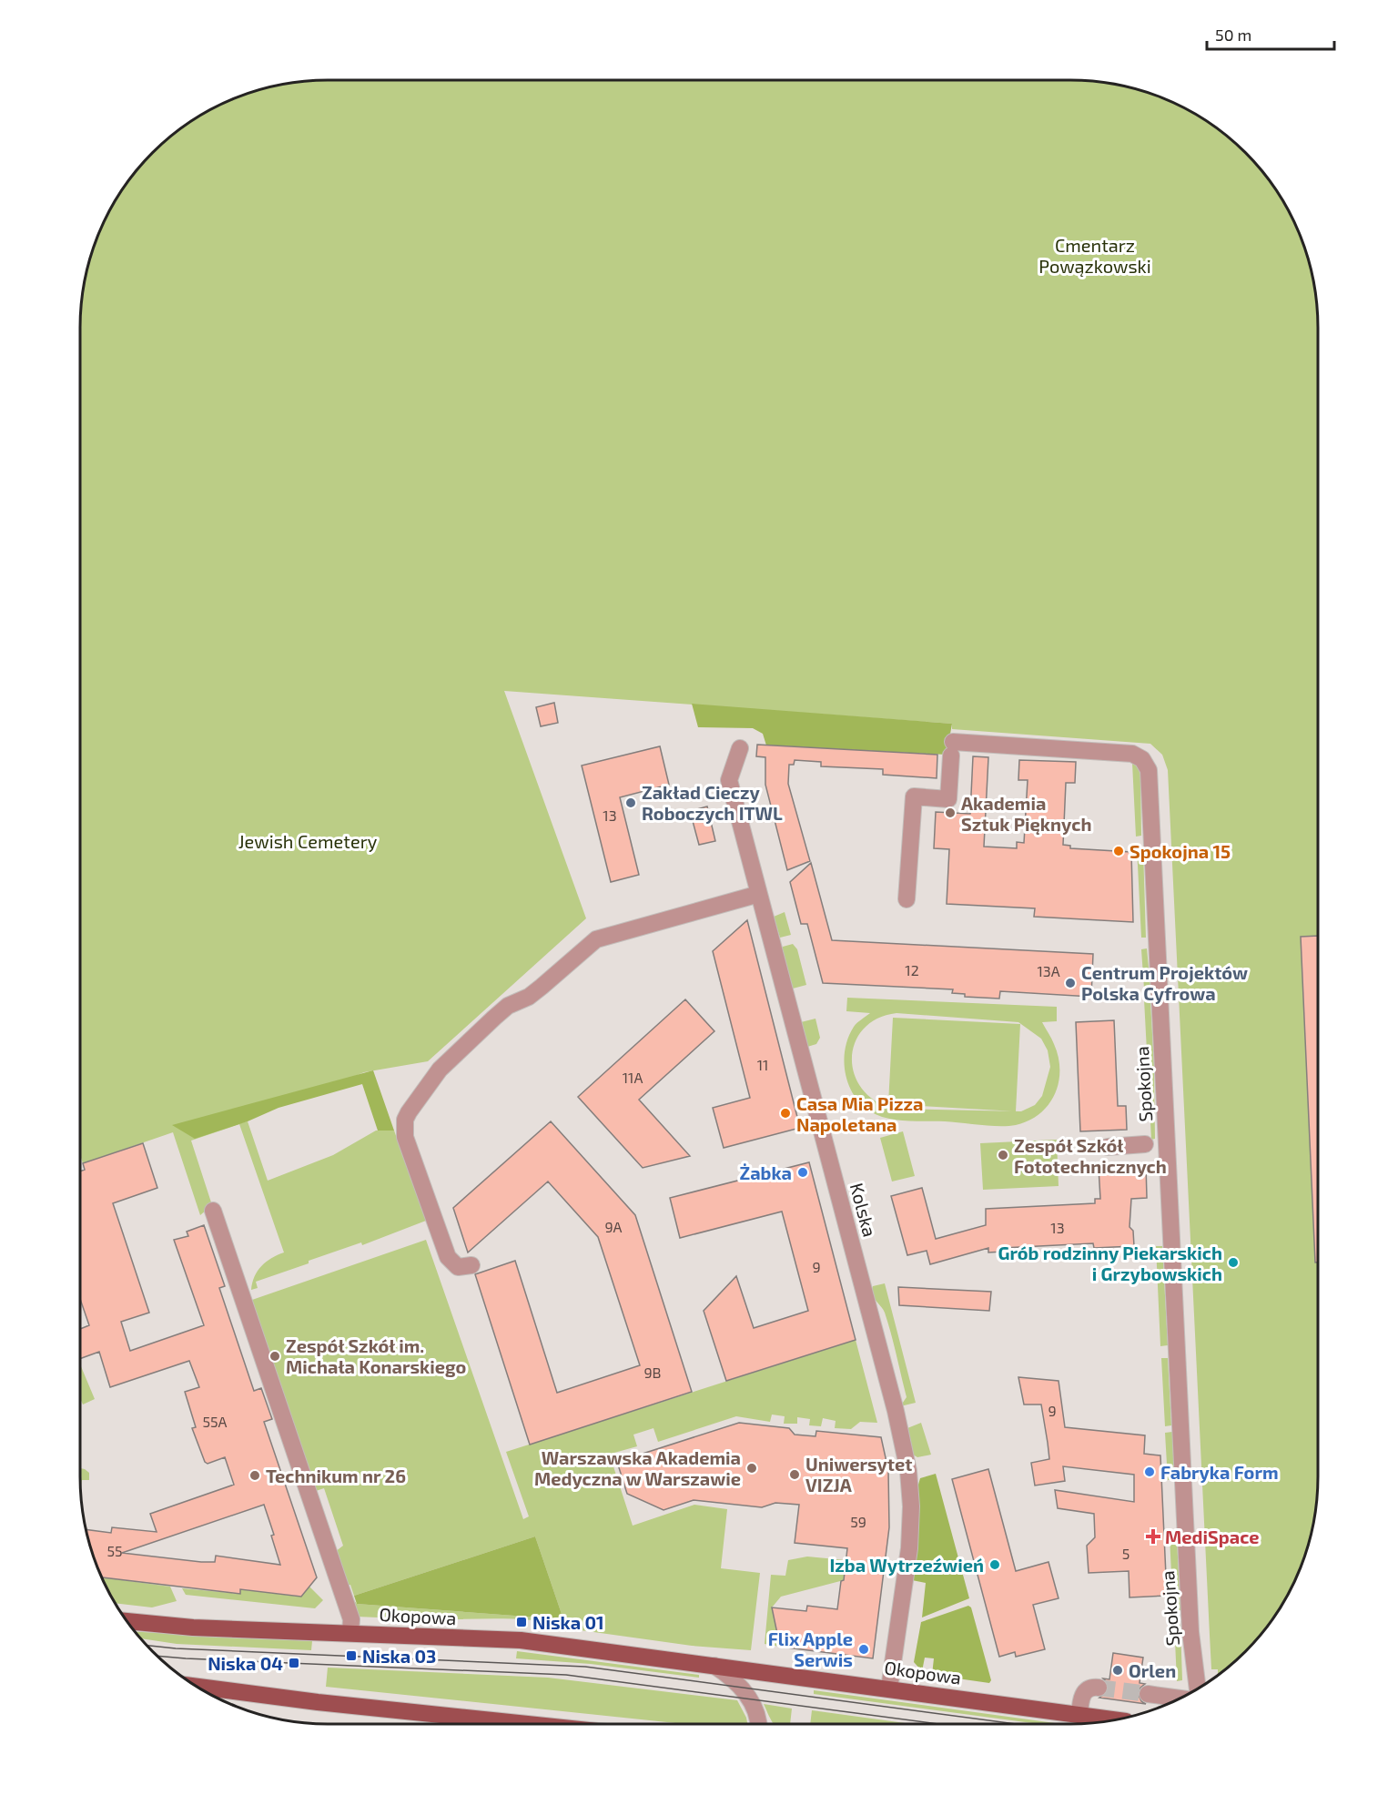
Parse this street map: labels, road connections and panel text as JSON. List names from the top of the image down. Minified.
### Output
{"streets":{"main road":["Okopowa"],"street":["Spokojna","Kolska"]},"crossings":[["Kolska","Okopowa"]],"parks":["Cmentarz Powązkowski","Jewish Cemetery"],"places":{"other":["Zakład Cieczy Roboczych ITWL","Akademia Sztuk Pięknych","Spokojna 15","Centrum Projektów Polska Cyfrowa","Casa Mia Pizza Napoletana","Zespół Szkół Fototechnicznych","Żabka","Grób rodzinny Piekarskich i Grzybowskich","Zespół Szkół im. Michała Konarskiego","Warszawska Akademia Medyczna w Warszawie","Fabryka Form","Uniwersytet VIZJA","Technikum nr 26","Izba Wytrzeźwień","Flix Apple Serwis","Orlen"],"health":["MediSpace"],"transit":["Niska 01","Niska 03","Niska 04"]},"house_numbers":["13","12","13A","11","11A","9A","13","9","9B","9","55A","59","55","5"],"scale_bar":"50 m"}
